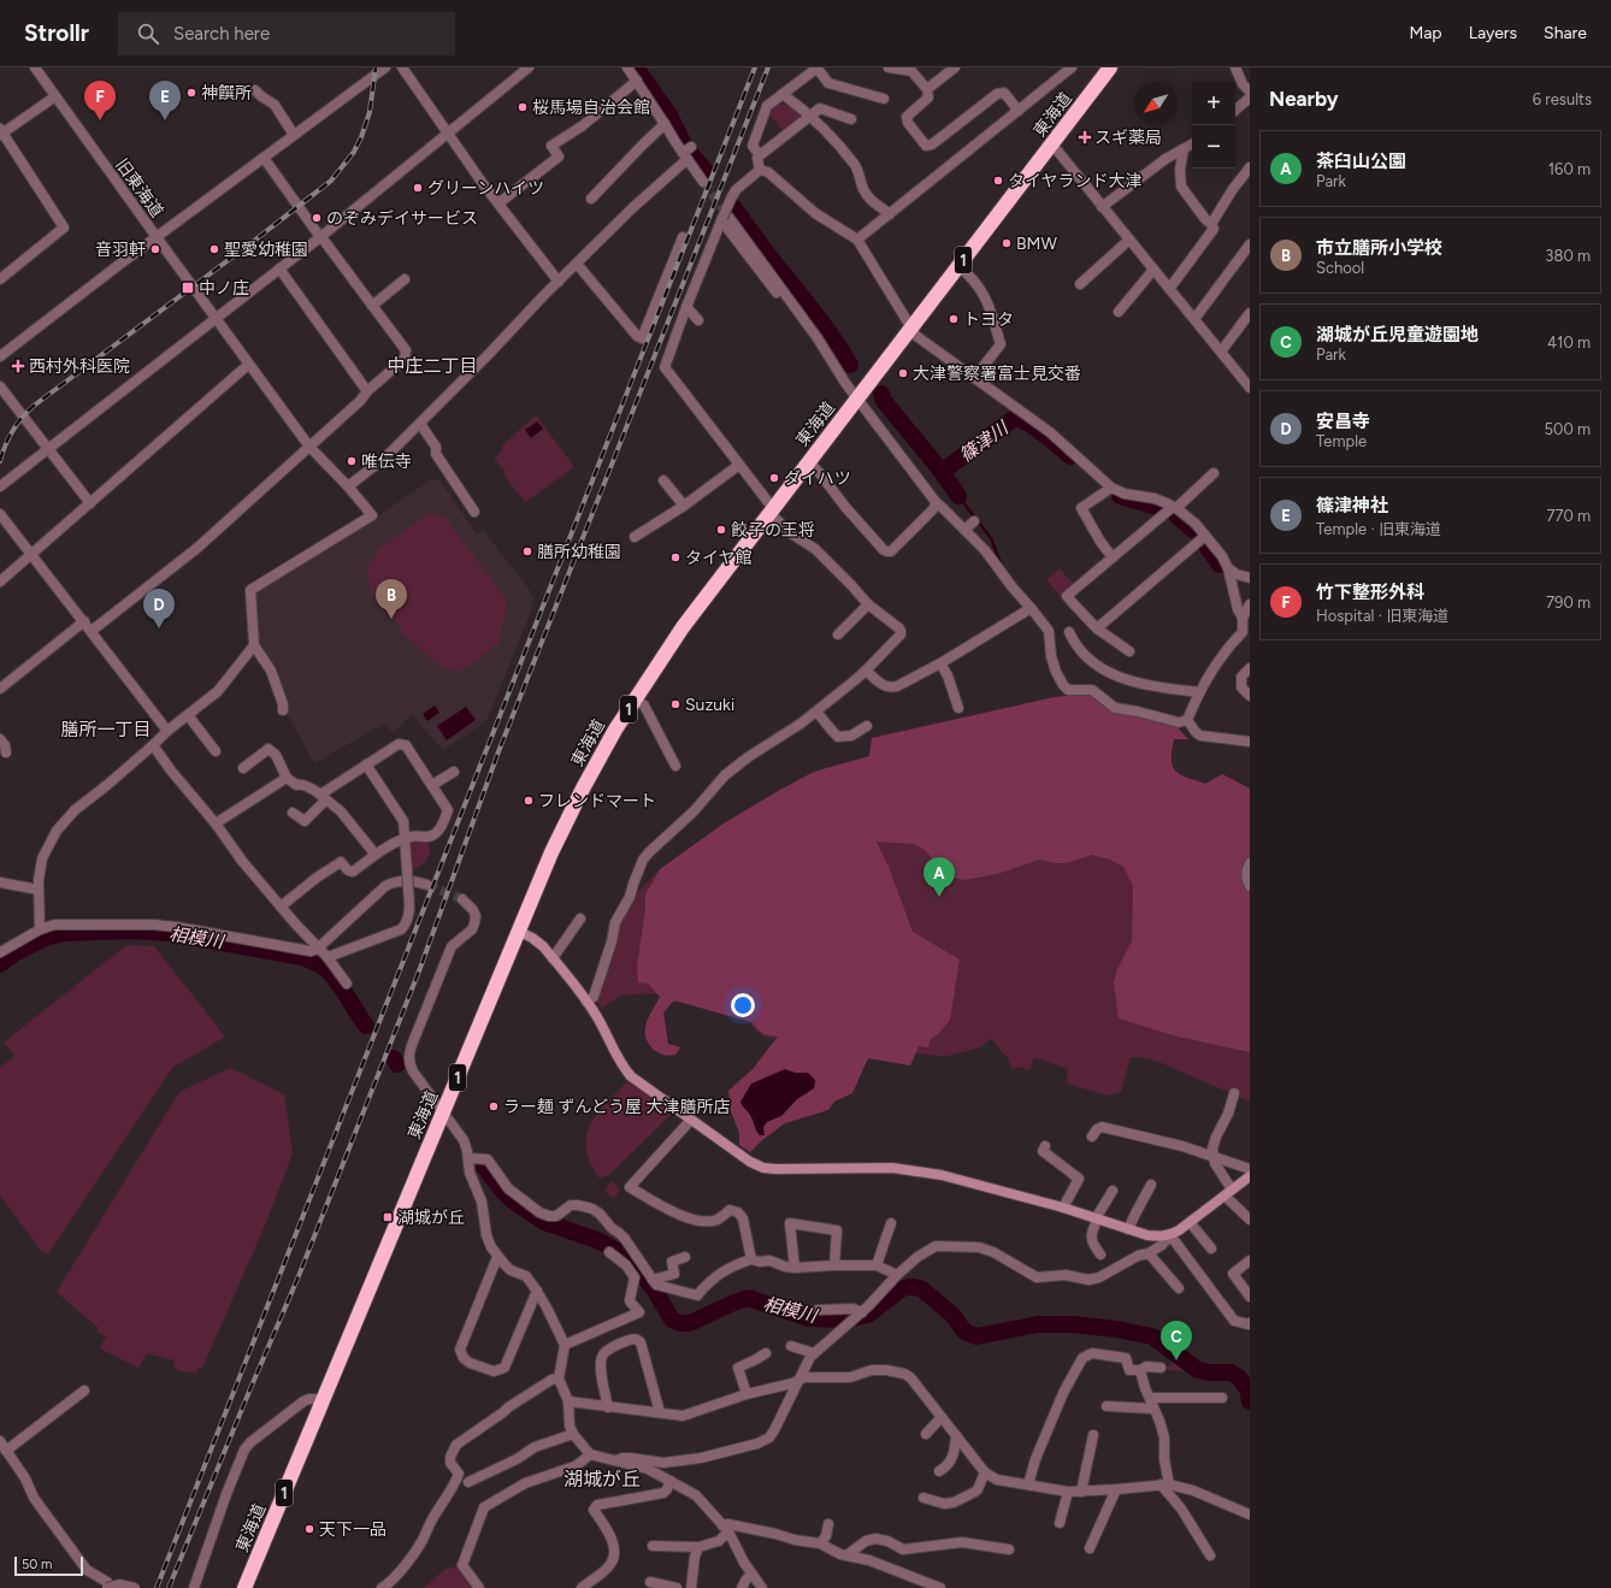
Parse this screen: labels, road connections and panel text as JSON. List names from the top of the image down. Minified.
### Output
{"streets":{"highway":["東海道","1"],"street":["旧東海道"]},"districts":["中庄二丁目","膳所一丁目","湖城が丘"],"water":["篠津川","相模川"],"places":{"other":["神饌所","桜馬場自治会館","タイヤランド大津","グリーンハイツ","のぞみデイサービス","BMW","音羽軒","聖愛幼稚園","トヨタ","大津警察署富士見交番","唯伝寺","ダイハツ","餃子の王将","膳所幼稚園","タイヤ館","Suzuki","フレンドマート","ラー麺 ずんどう屋 大津膳所店","天下一品"],"health":["スギ薬局","西村外科医院"],"transit":["中ノ庄","湖城が丘"]},"scale_bar":"50 m","north":"bottom left","page":{"header":"Strollr","search":"Search here","nav":["Map","Layers","Share"],"heading":["Nearby","6 results"],"pins":["E","F","B","D","A","C"],"map_buttons":["+","−"],"list":[{"mark":"A","name":"茶臼山公園","note":"Park","value":"160 m"},{"mark":"B","name":"市立膳所小学校","note":"School","value":"380 m"},{"mark":"C","name":"湖城が丘児童遊園地","note":"Park","value":"410 m"},{"mark":"D","name":"安昌寺","note":"Temple","value":"500 m"},{"mark":"E","name":"篠津神社","note":"Temple · 旧東海道","value":"770 m"},{"mark":"F","name":"竹下整形外科","note":"Hospital · 旧東海道","value":"790 m"}],"scale":"50 m"}}
